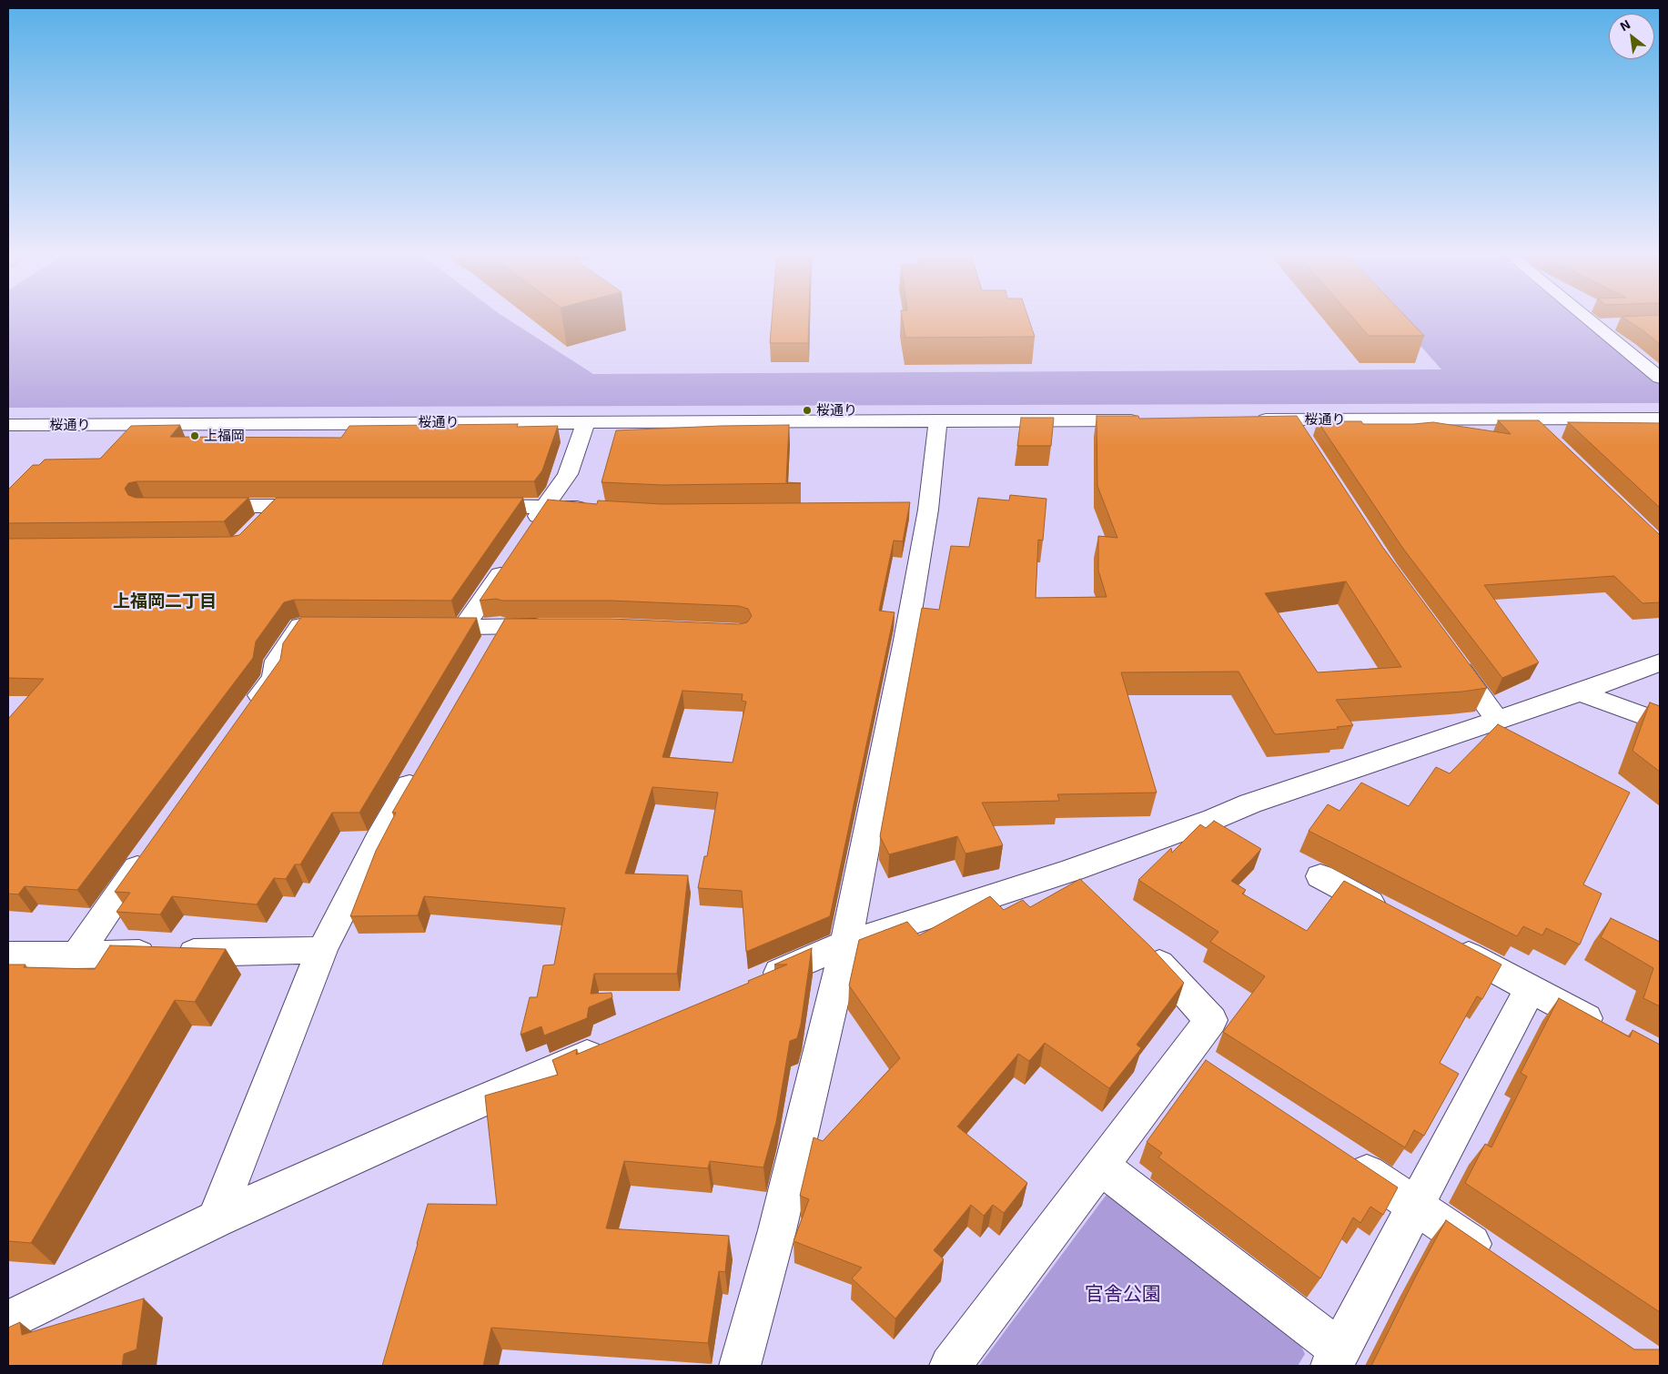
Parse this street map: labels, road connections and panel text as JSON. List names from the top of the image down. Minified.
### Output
{"streets":{"street":["桜通り"]},"districts":["上福岡二丁目"],"parks":["官舎公園"],"places":["桜通り","上福岡"],"north":"top left"}
